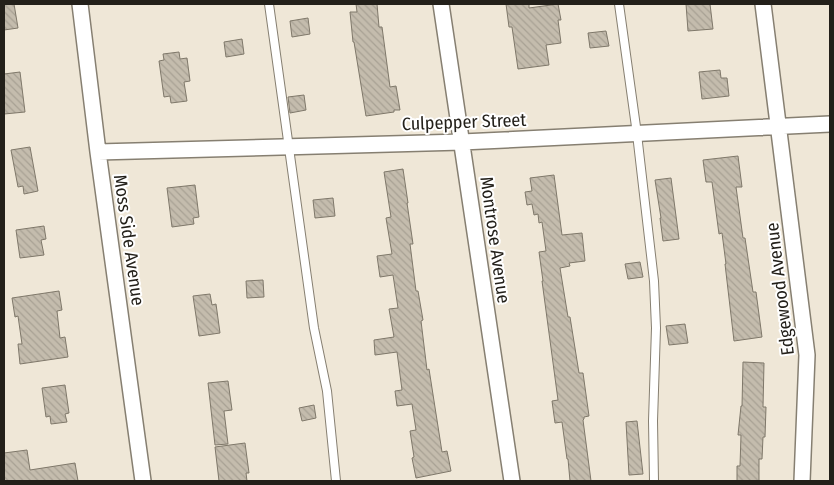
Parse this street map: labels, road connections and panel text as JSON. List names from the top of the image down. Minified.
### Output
{"streets":{"street":["Culpepper Street","Moss Side Avenue","Montrose Avenue","Edgewood Avenue"]},"crossings":[["Culpepper Street","Moss Side Avenue"],["Culpepper Street","Montrose Avenue"],["Culpepper Street","Edgewood Avenue"]]}
